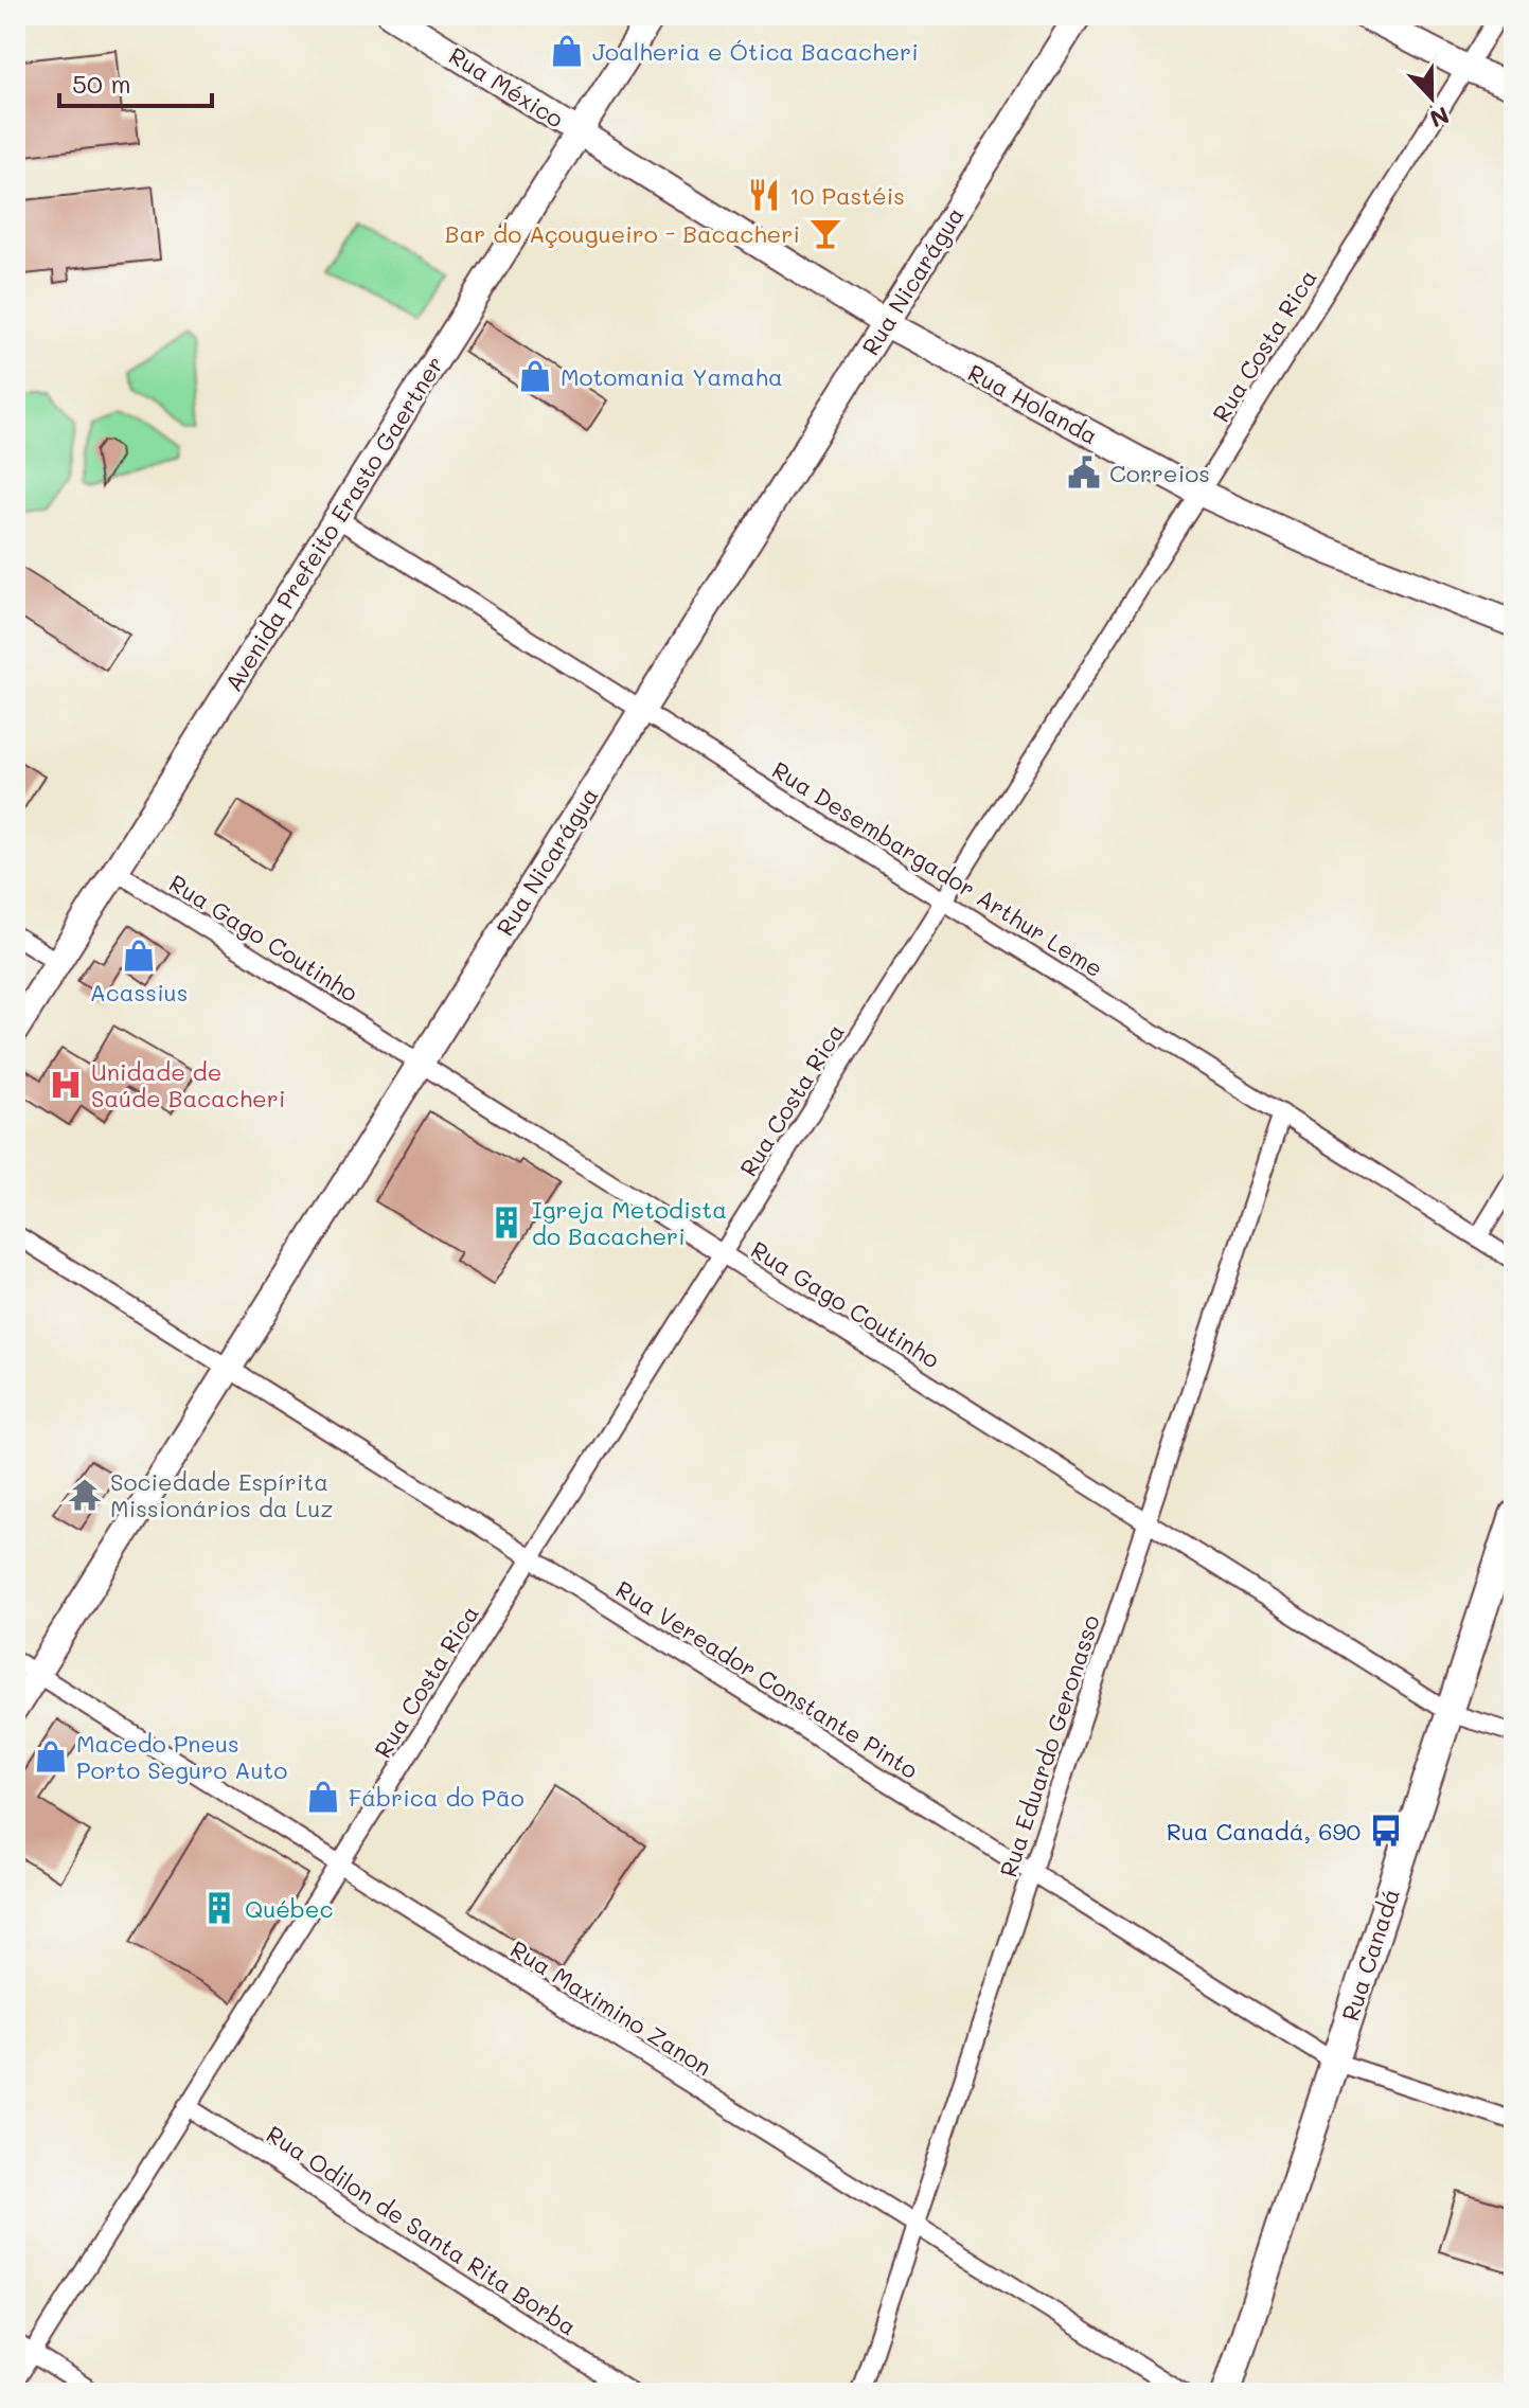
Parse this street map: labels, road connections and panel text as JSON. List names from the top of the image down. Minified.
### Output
{"streets":{"main road":["Rua México","Rua Nicarágua","Rua Holanda","Avenida Prefeito Erasto Gaertner","Rua Canadá"],"street":["Rua Costa Rica","Rua Desembargador Arthur Leme","Rua Gago Coutinho","Rua Vereador Constante Pinto","Rua Eduardo Geronasso","Rua Maximino Zanon","Rua Odilon de Santa Rita Borba"]},"crossings":[["Rua México","Rua Holanda"],["Rua México","Avenida Prefeito Erasto Gaertner"],["Rua Nicarágua","Rua Holanda"],["Rua Nicarágua","Rua Desembargador Arthur Leme"],["Rua Nicarágua","Rua Gago Coutinho"],["Rua Nicarágua","Rua Vereador Constante Pinto"],["Rua Nicarágua","Rua Maximino Zanon"],["Rua Costa Rica","Rua Holanda"],["Rua Costa Rica","Rua Desembargador Arthur Leme"],["Rua Costa Rica","Rua Gago Coutinho"],["Rua Costa Rica","Rua Vereador Constante Pinto"],["Rua Costa Rica","Rua Maximino Zanon"],["Rua Costa Rica","Rua Odilon de Santa Rita Borba"],["Rua Holanda","Avenida Prefeito Erasto Gaertner"],["Avenida Prefeito Erasto Gaertner","Rua Desembargador Arthur Leme"],["Avenida Prefeito Erasto Gaertner","Rua Gago Coutinho"],["Rua Desembargador Arthur Leme","Rua Eduardo Geronasso"],["Rua Gago Coutinho","Rua Eduardo Geronasso"],["Rua Gago Coutinho","Rua Canadá"],["Rua Vereador Constante Pinto","Rua Eduardo Geronasso"],["Rua Vereador Constante Pinto","Rua Canadá"],["Rua Eduardo Geronasso","Rua Maximino Zanon"]],"places":{"shop":["Joalheria e Ótica Bacacheri","Motomania Yamaha","Acassius","Macedo Pneus Porto Seguro Auto","Fábrica do Pão"],"restaurant":["10 Pastéis"],"bar":["Bar do Açougueiro - Bacacheri"],"public building":["Correios"],"hospital":["Unidade de Saúde Bacacheri"],"building":["Igreja Metodista do Bacacheri","Québec"],"temple":["Sociedade Espírita Missionários da Luz"],"bus stop":["Rua Canadá, 690"]},"scale_bar":"50 m","north":"bottom"}
